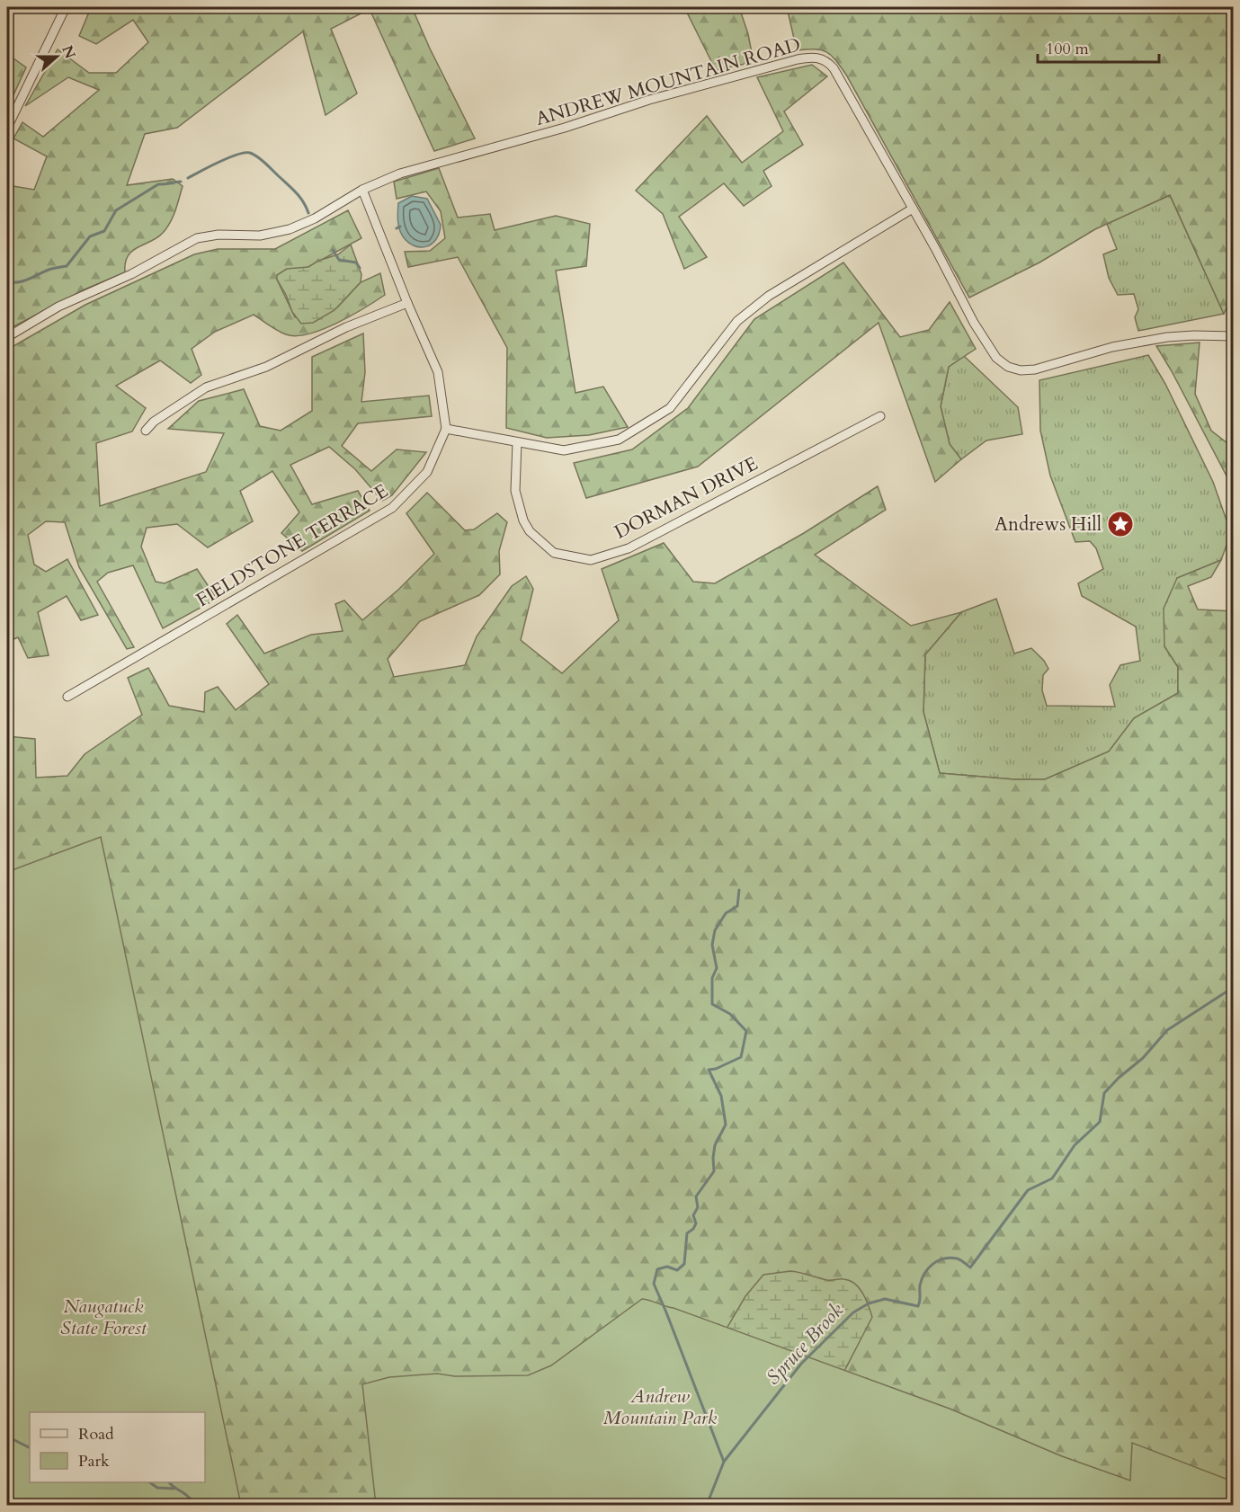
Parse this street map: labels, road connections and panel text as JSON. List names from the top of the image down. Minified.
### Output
{"streets":{"street":["ANDREW MOUNTAIN ROAD","DORMAN DRIVE","FIELDSTONE TERRACE"]},"water":["Spruce Brook"],"parks":["Naugatuck State Forest","Andrew Mountain Park"],"places":{"place":["Andrews Hill"]},"legend":["Road","Park"],"scale_bar":"100 m","north":"right"}
